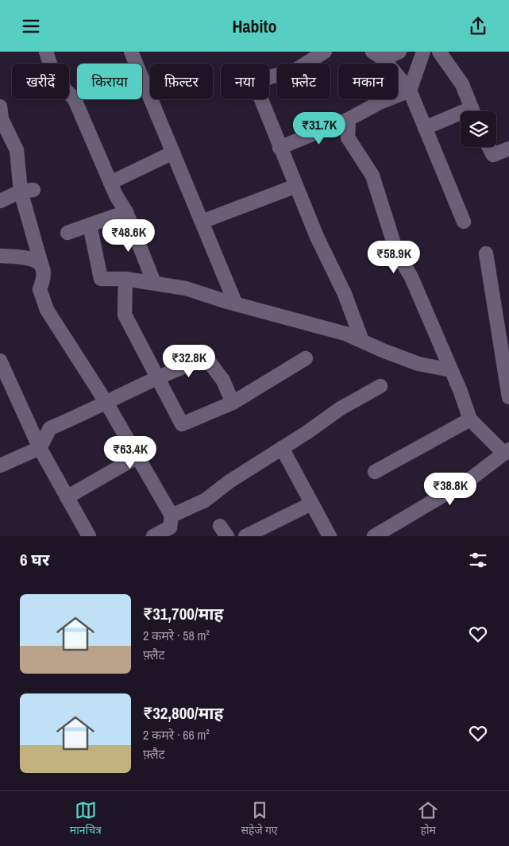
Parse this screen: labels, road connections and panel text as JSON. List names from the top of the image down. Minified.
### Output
{"page":{"header":"Habito","chip":["खरीदें","किराया","फ़िल्टर","नया","फ़्लैट","मकान"],"price":["₹31.7K","₹48.6K","₹58.9K","₹32.8K","₹63.4K","₹38.8K"],"heading":"6 घर","list":[{"name":"₹31,700/माह","note":"2 कमरे · 58 m² · फ़्लैट"},{"name":"₹32,800/माह","note":"2 कमरे · 66 m² · फ़्लैट"}],"tabs":["मानचित्र","सहेजे गए","होम"]}}
